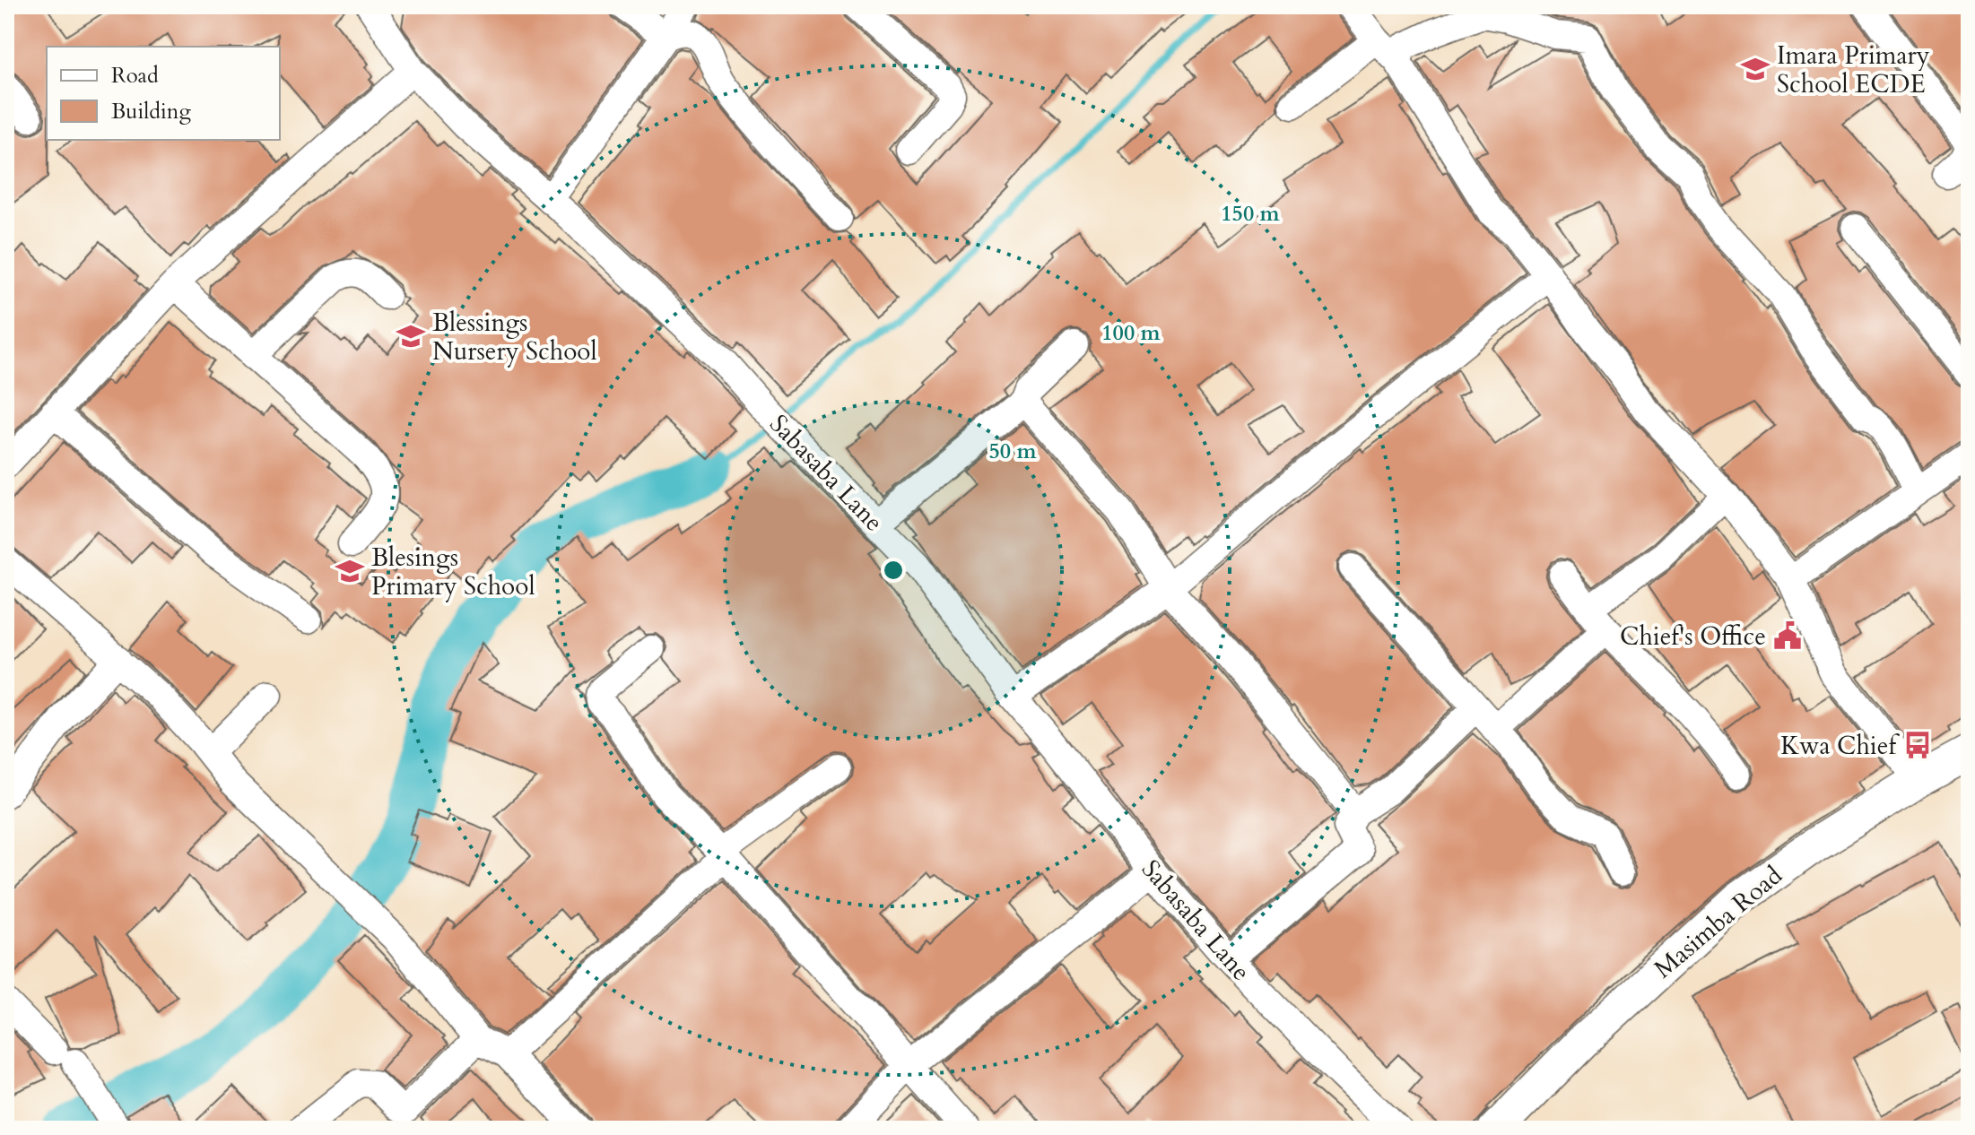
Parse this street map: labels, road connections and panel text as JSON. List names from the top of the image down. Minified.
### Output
{"streets":{"street":["Sabasaba Lane","Masimba Road"]},"places":{"school or university":["Imara Primary School ECDE","Blessings Nursery School","Blesings Primary School"],"public building":["Chief's Office"],"bus stop":["Kwa Chief"]},"legend":["Road","Building"],"rings":["150 m","100 m","50 m"]}
